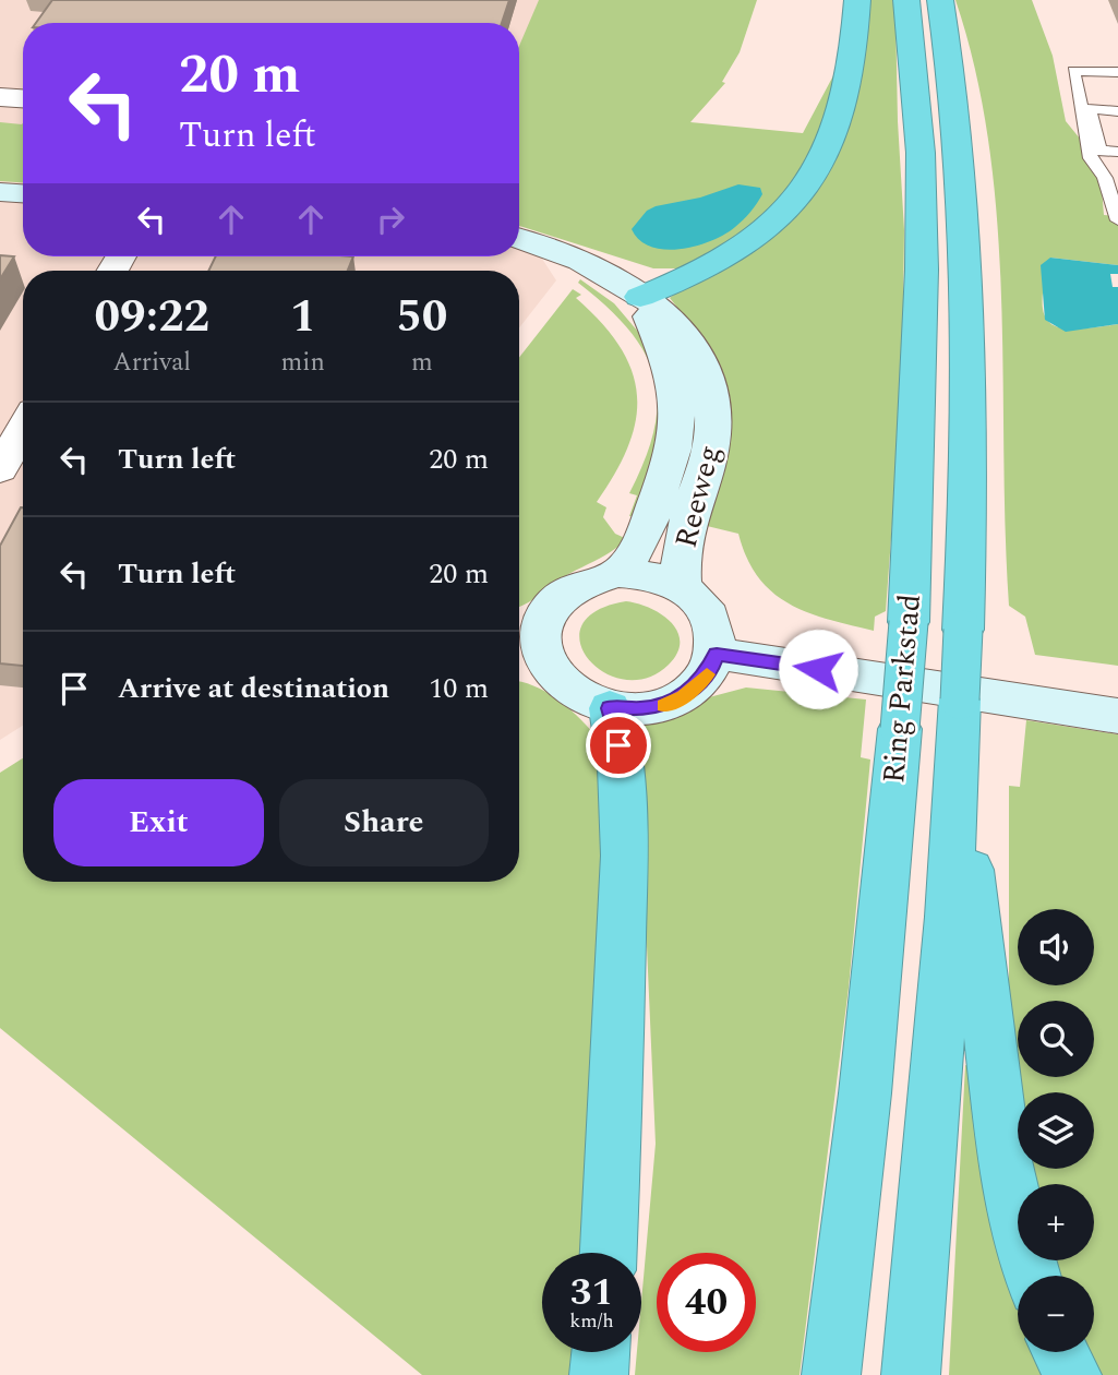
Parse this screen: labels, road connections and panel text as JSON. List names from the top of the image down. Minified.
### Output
{"streets":{"highway":["Ring Parkstad"],"street":["Reeweg"]},"page":{"turn":["20 m","Turn left"],"eta":["09:22","Arrival","1","min","50","m"],"list":[{"name":"Turn left","value":"20 m"},{"name":"Turn left","value":"20 m"},{"name":"Arrive at destination","value":"10 m"}],"buttons":["Exit","Share"],"map_buttons":["+","−"],"speed":"31 km/h","limit":"40"}}
